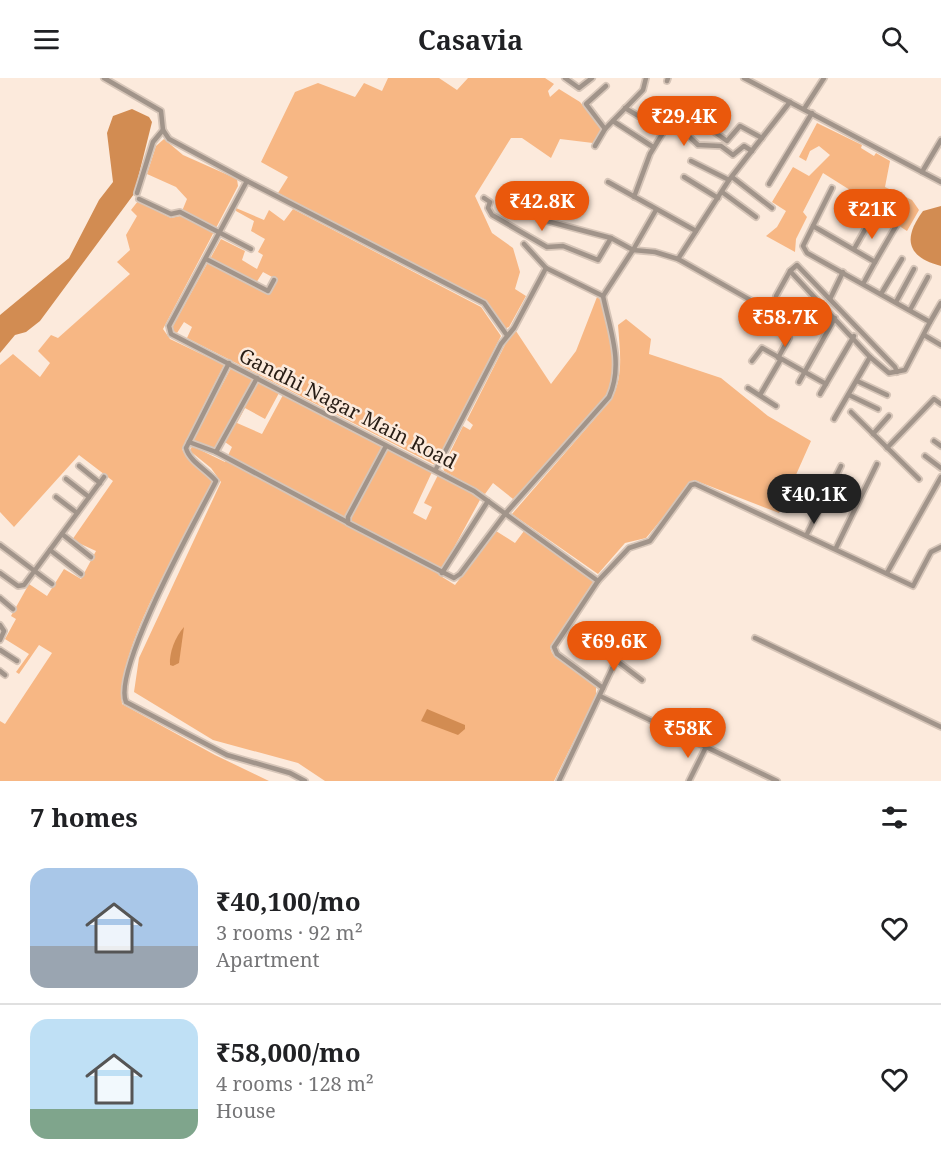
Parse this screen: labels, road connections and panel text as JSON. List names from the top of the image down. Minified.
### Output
{"streets":{"street":["Gandhi Nagar Main Road"]},"page":{"header":"Casavia","price":["₹29.4K","₹42.8K","₹21K","₹58.7K","₹40.1K","₹69.6K","₹58K"],"heading":"7 homes","list":[{"name":"₹40,100/mo","note":"3 rooms · 92 m² · Apartment"},{"name":"₹58,000/mo","note":"4 rooms · 128 m² · House"}]}}
